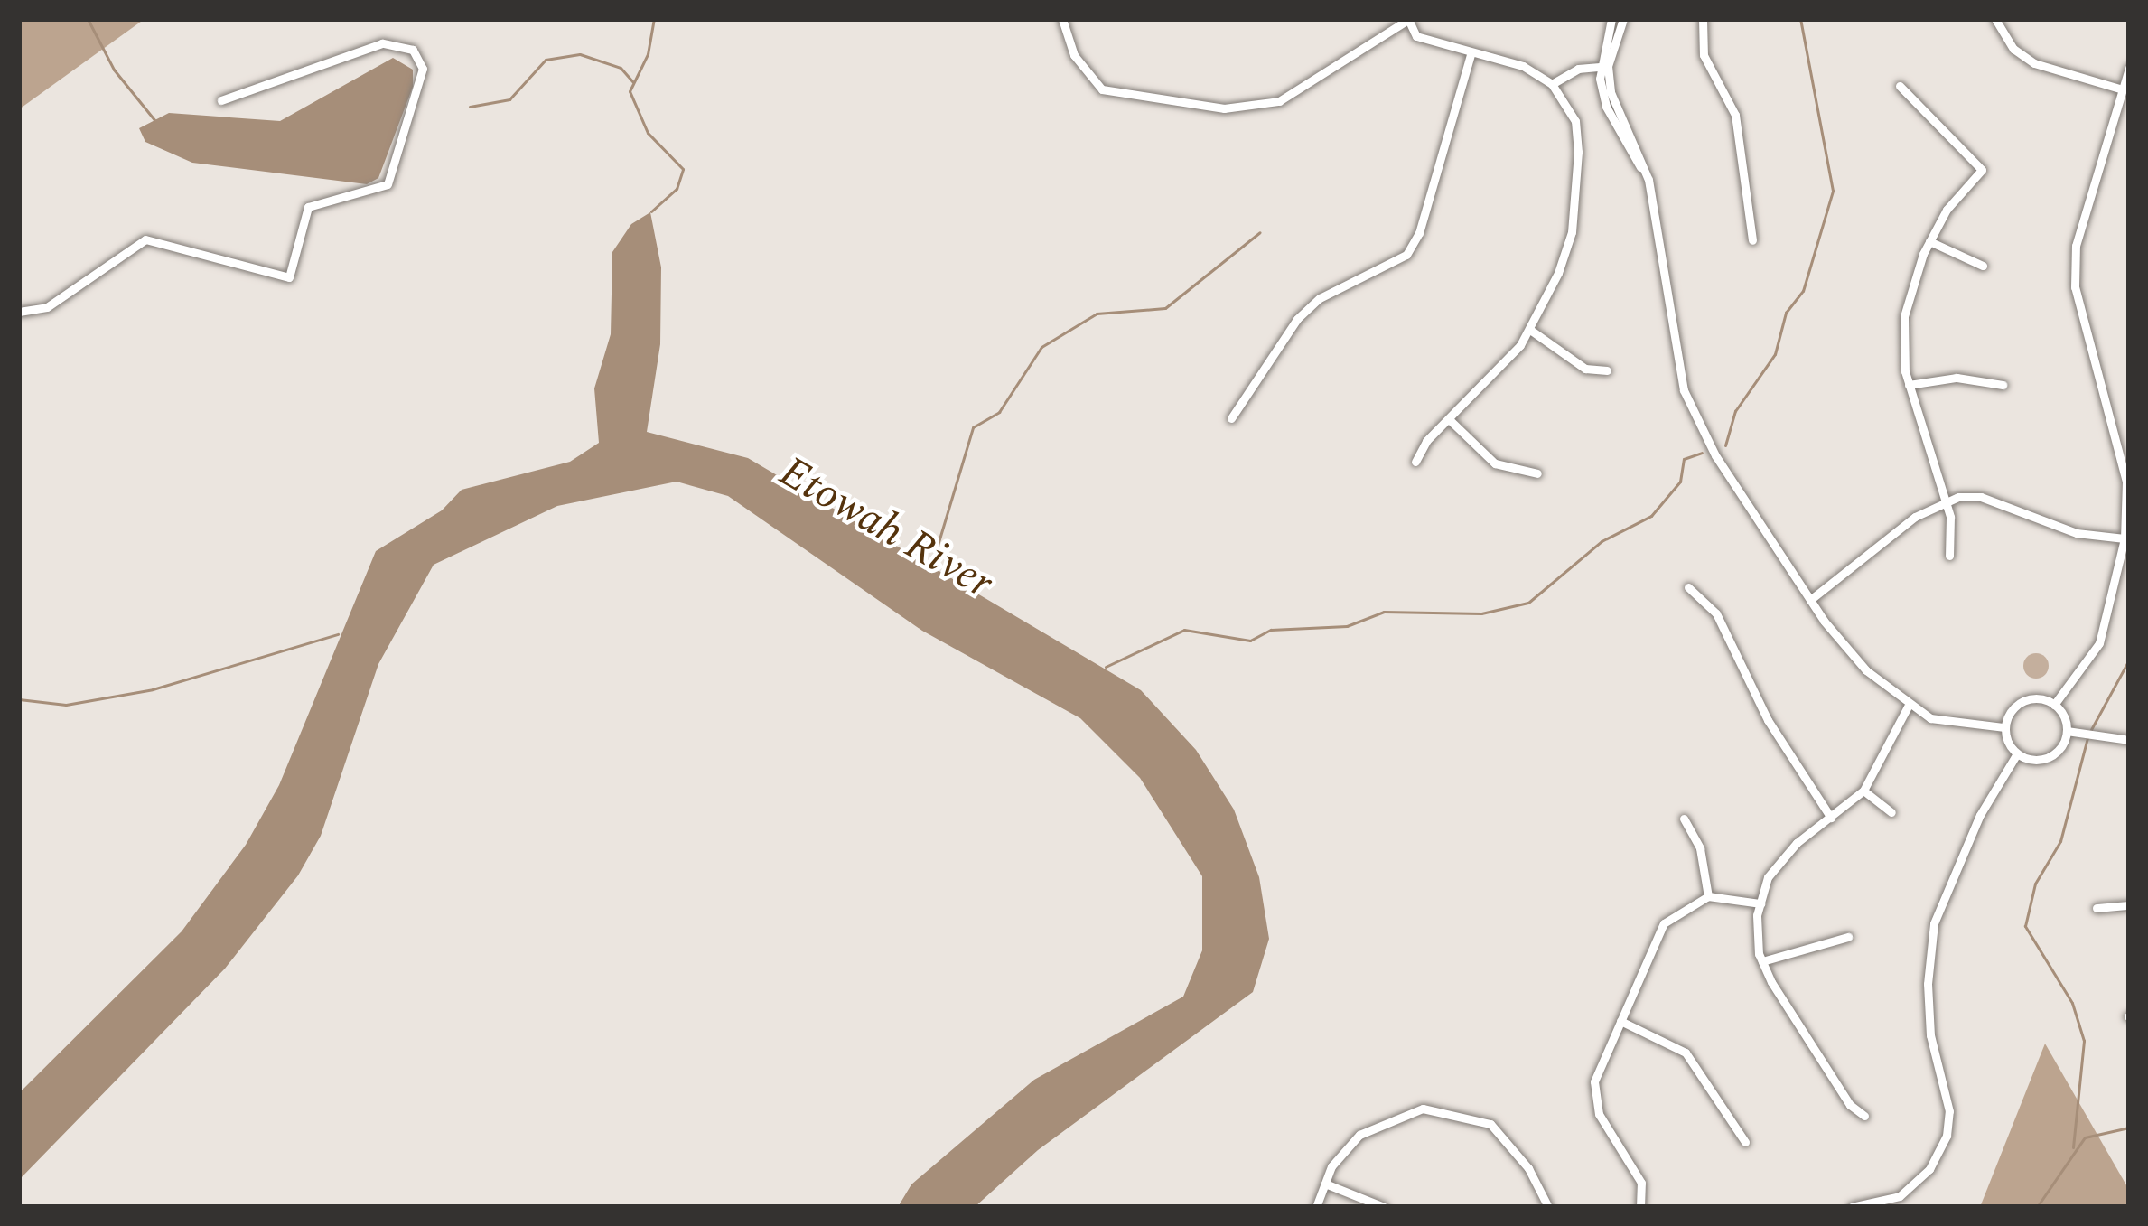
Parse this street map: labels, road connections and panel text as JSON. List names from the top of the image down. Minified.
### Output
{"water":["Etowah River"]}
